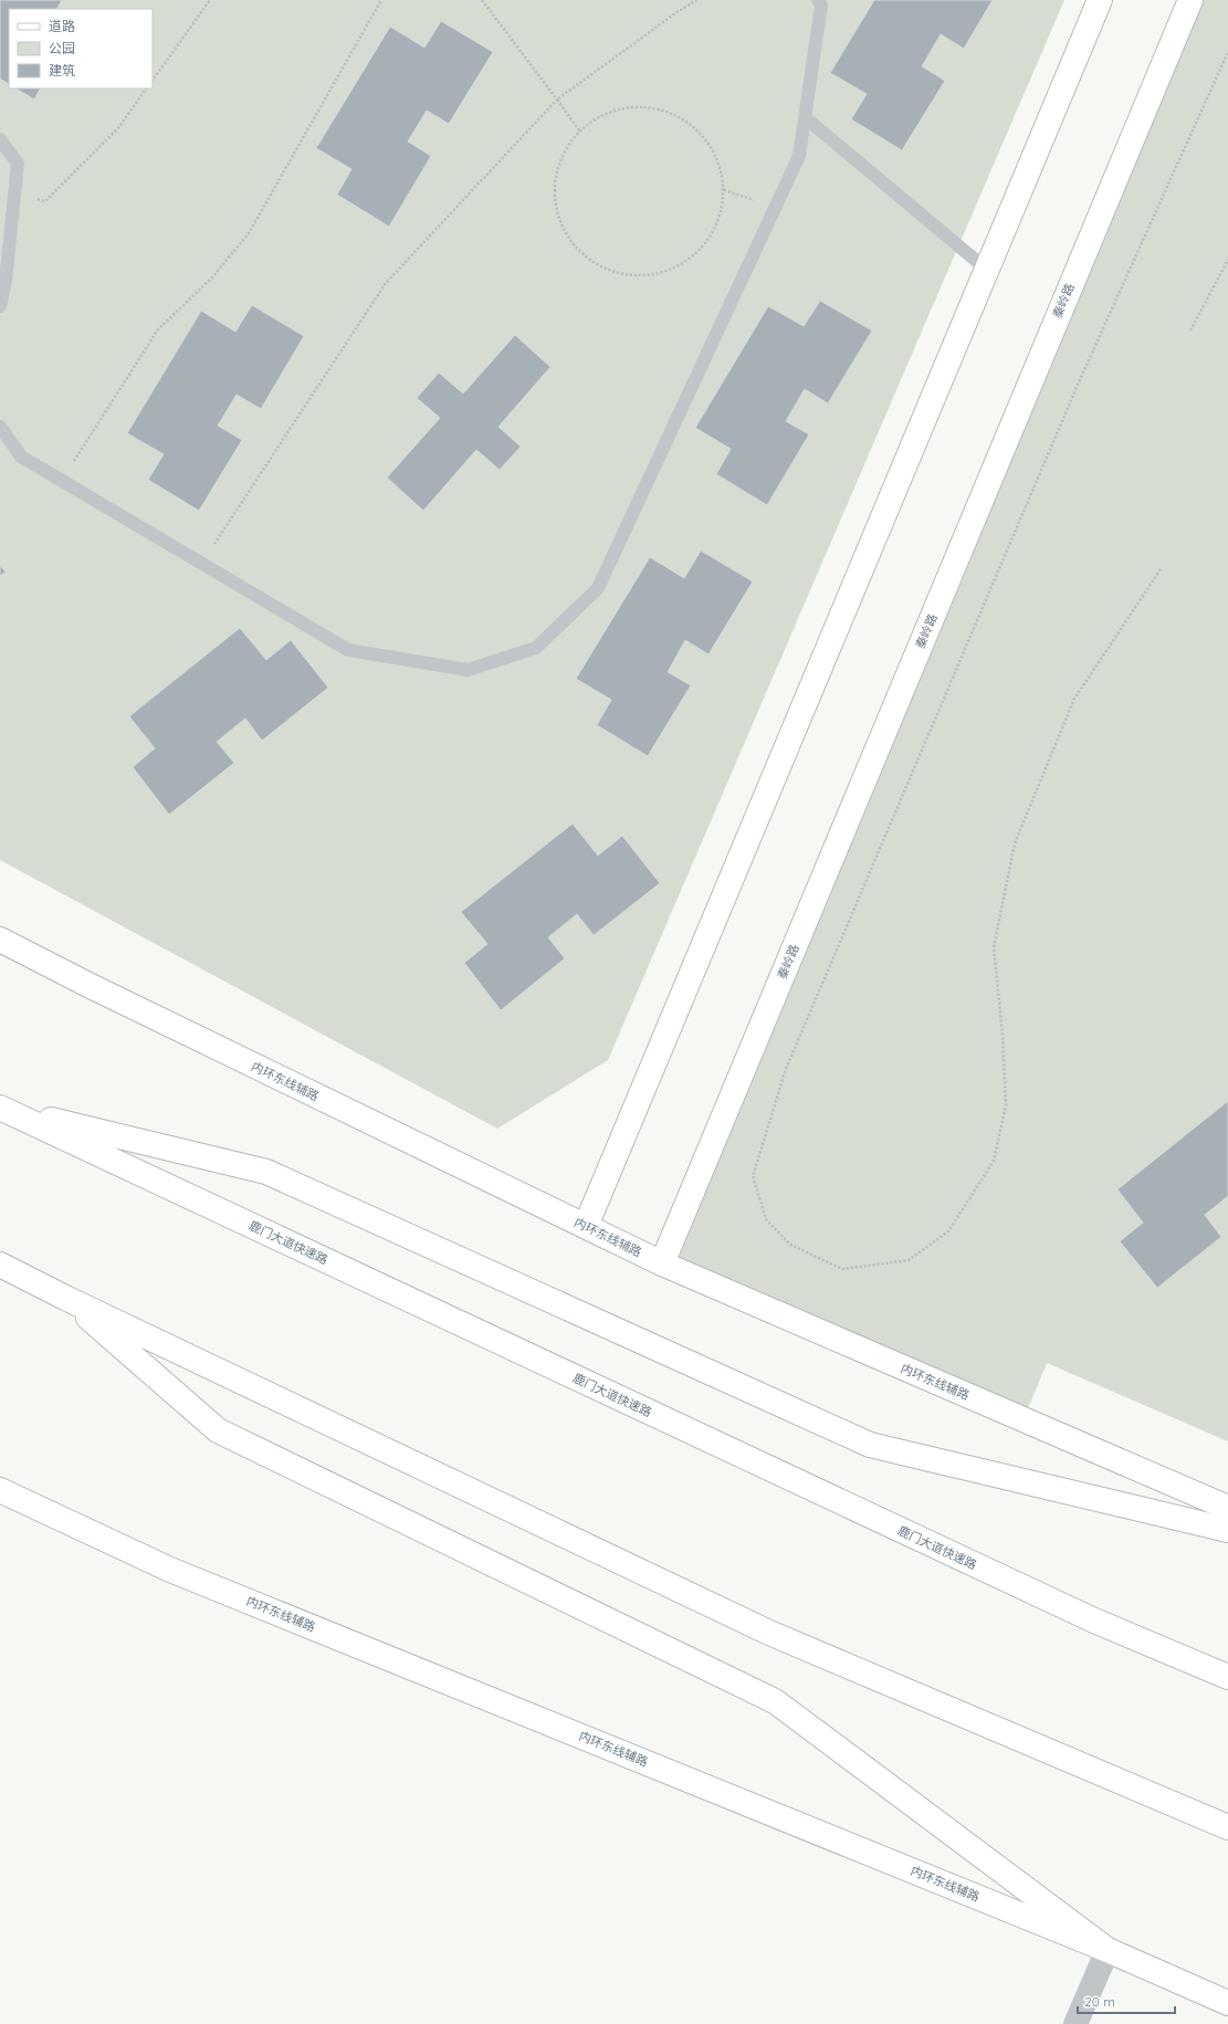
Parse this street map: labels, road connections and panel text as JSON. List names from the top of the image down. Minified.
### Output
{"streets":{"main road":["秦岭路","内环东线辅路","鹿门大道快速路"]},"crossings":[["秦岭路","内环东线辅路"]],"legend":["道路","公园","建筑"],"scale_bar":"20 m"}
